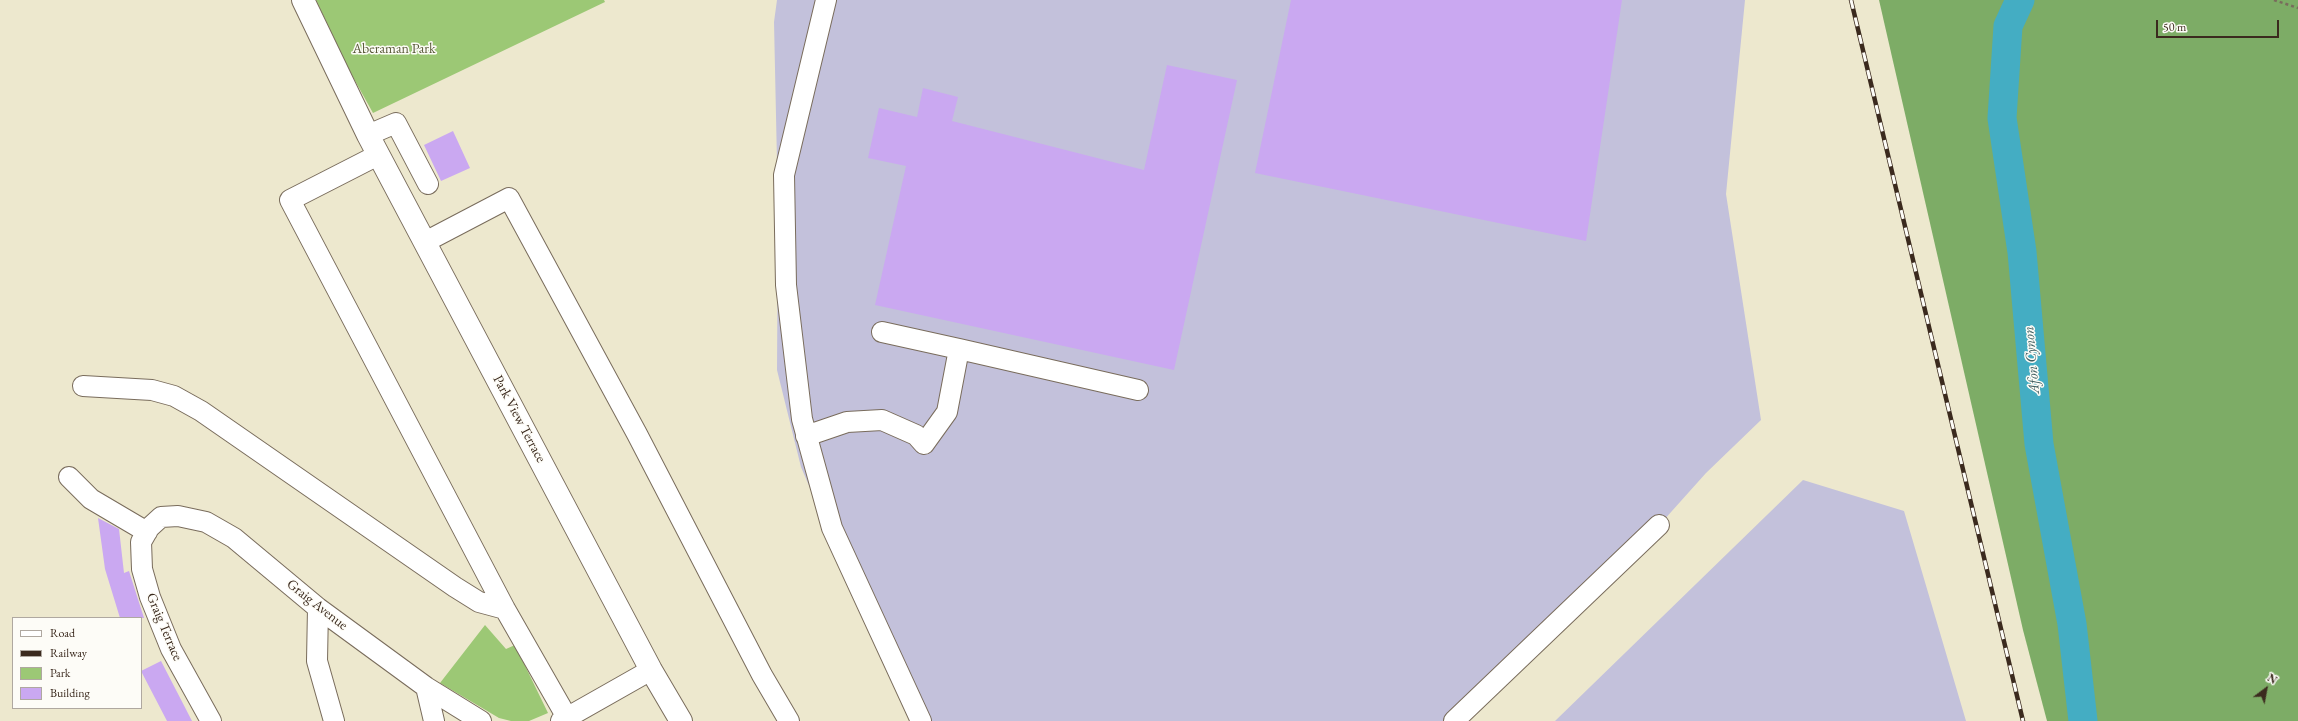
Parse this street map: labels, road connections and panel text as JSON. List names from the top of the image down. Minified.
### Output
{"streets":{"main road":["Park View Terrace"],"street":["Graig Avenue","Graig Terrace"]},"crossings":[["Graig Avenue","Graig Terrace"]],"water":["Afon Cynon"],"parks":["Aberaman Park"],"legend":["Road","Railway","Park","Building"],"scale_bar":"50 m","north":"top right"}
